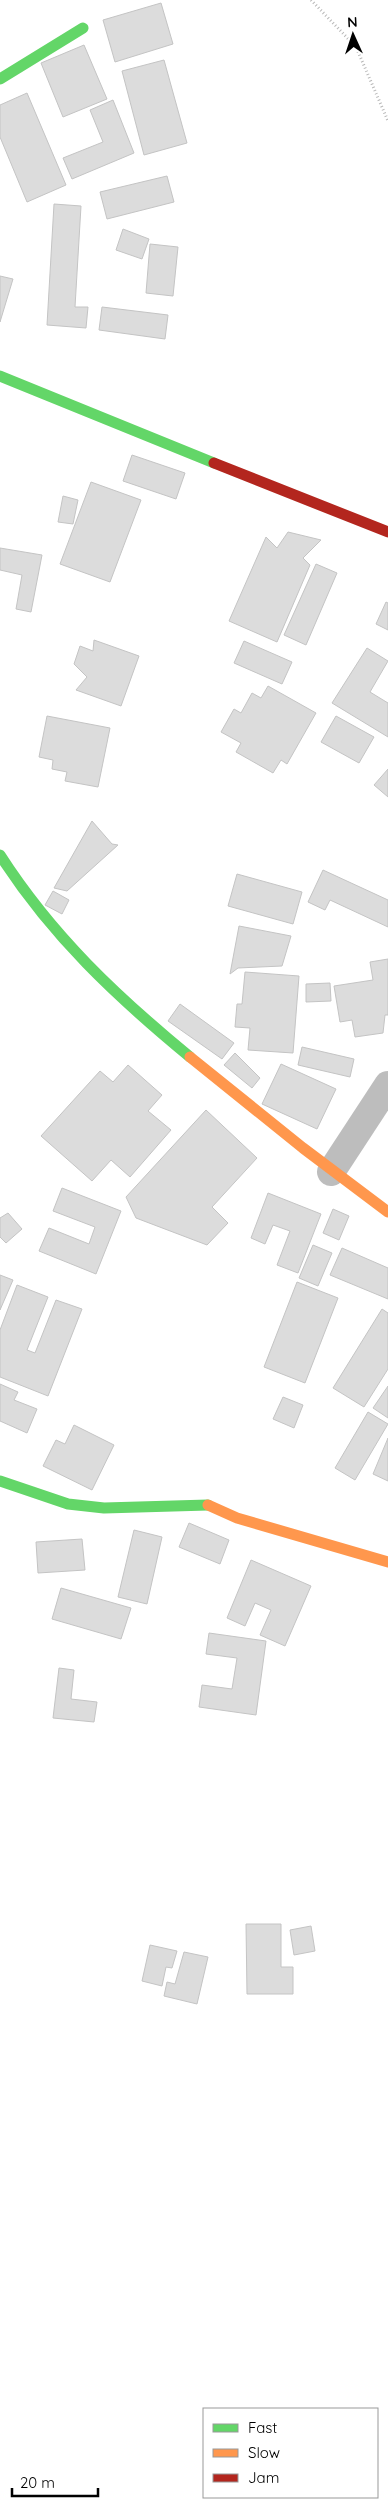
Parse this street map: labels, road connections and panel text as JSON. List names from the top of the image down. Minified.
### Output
{"legend":["Fast","Slow","Jam"],"scale_bar":"20 m","north":"top"}
